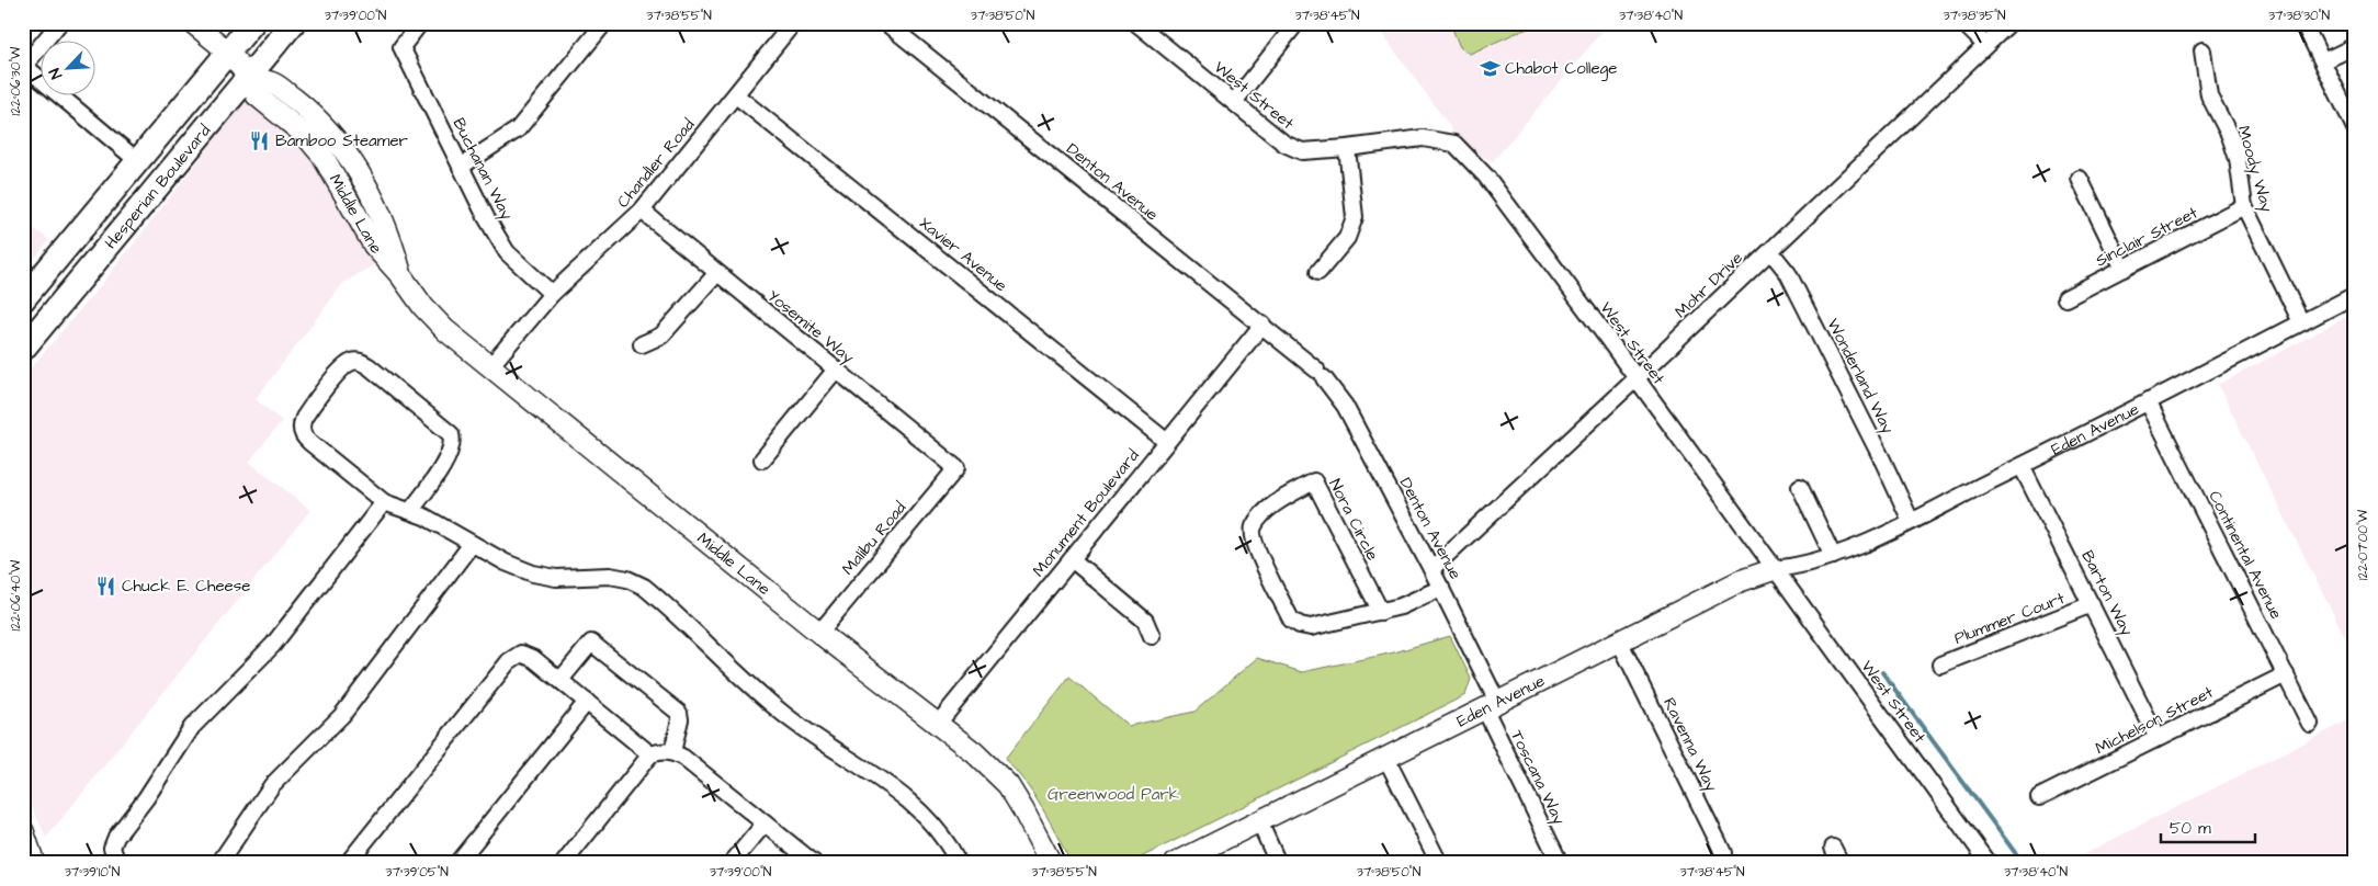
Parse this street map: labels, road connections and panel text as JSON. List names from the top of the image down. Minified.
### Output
{"streets":{"main road":["Hesperian Boulevard"],"street":["West Street","Chandler Road","Buchanan Way","Moody Way","Denton Avenue","Middle Lane","Sinclair Street","Xavier Avenue","Mohr Drive","Yosemite Way","Wonderland Way","Eden Avenue","Monument Boulevard","Nora Circle","Malibu Road","Continental Avenue","Barton Way","Plummer Court","Michelson Street","Ravenna Way","Toscana Way"]},"crossings":[["West Street","Mohr Drive"],["West Street","Eden Avenue"],["Chandler Road","Buchanan Way"],["Chandler Road","Middle Lane"],["Chandler Road","Xavier Avenue"],["Chandler Road","Yosemite Way"],["Moody Way","Sinclair Street"],["Moody Way","Eden Avenue"],["Denton Avenue","Mohr Drive"],["Denton Avenue","Eden Avenue"],["Denton Avenue","Monument Boulevard"],["Denton Avenue","Nora Circle"],["Denton Avenue","Toscana Way"],["Hesperian Boulevard","Middle Lane"],["Middle Lane","Monument Boulevard"],["Middle Lane","Malibu Road"],["Xavier Avenue","Monument Boulevard"],["Mohr Drive","Wonderland Way"],["Yosemite Way","Malibu Road"],["Wonderland Way","Eden Avenue"],["Eden Avenue","Continental Avenue"],["Eden Avenue","Barton Way"],["Eden Avenue","Ravenna Way"],["Eden Avenue","Toscana Way"],["Continental Avenue","Michelson Street"],["Barton Way","Plummer Court"],["Barton Way","Michelson Street"]],"parks":["Greenwood Park"],"places":{"school or university":["Chabot College"],"restaurant":["Bamboo Steamer","Chuck E. Cheese"]},"scale_bar":"50 m","north":"bottom left","coordinates":["37°39'00\"N","37°38'55\"N","37°38'50\"N","37°38'45\"N","37°38'40\"N","37°38'35\"N","37°38'30\"N","122°06'30\"W","122°07'00\"W","122°06'40\"W","37°39'10\"N","37°39'05\"N"]}
